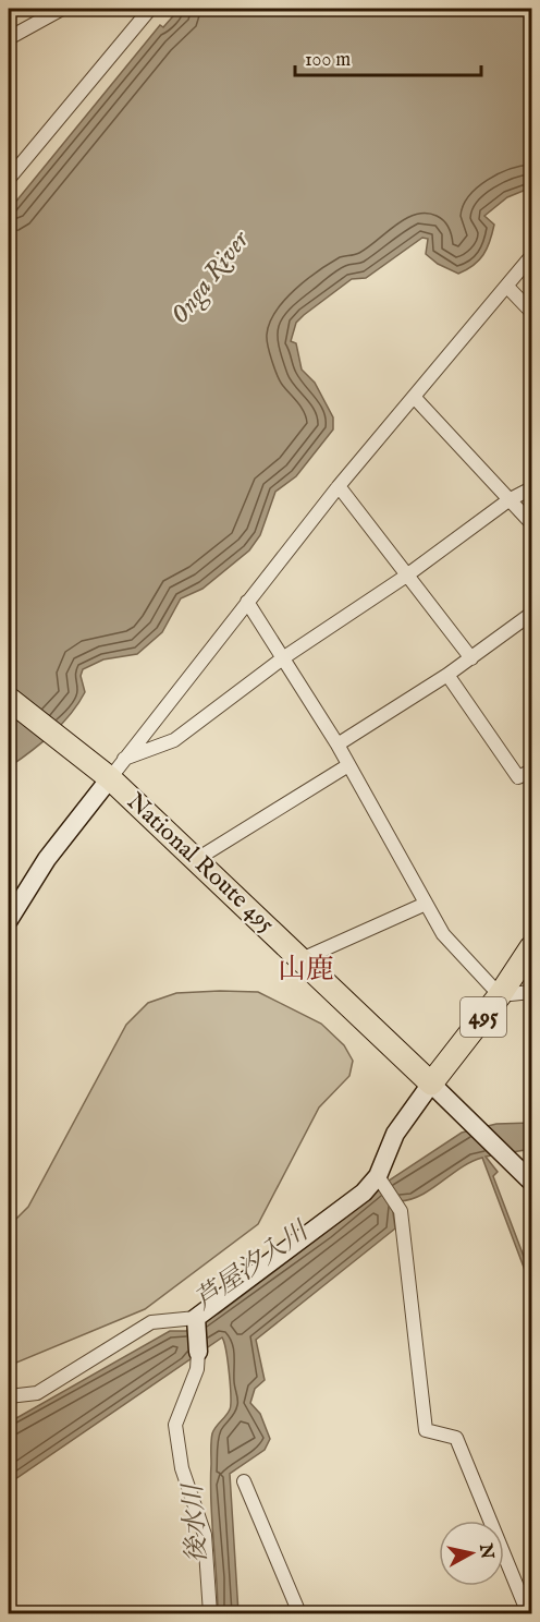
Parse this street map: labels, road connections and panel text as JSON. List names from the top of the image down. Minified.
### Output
{"streets":{"highway":["National Route 495","495"]},"crossings":[["National Route 495","495"]],"districts":["山鹿"],"water":["Onga River","芦屋汐入川","後水川"],"scale_bar":"100 m","north":"right"}
